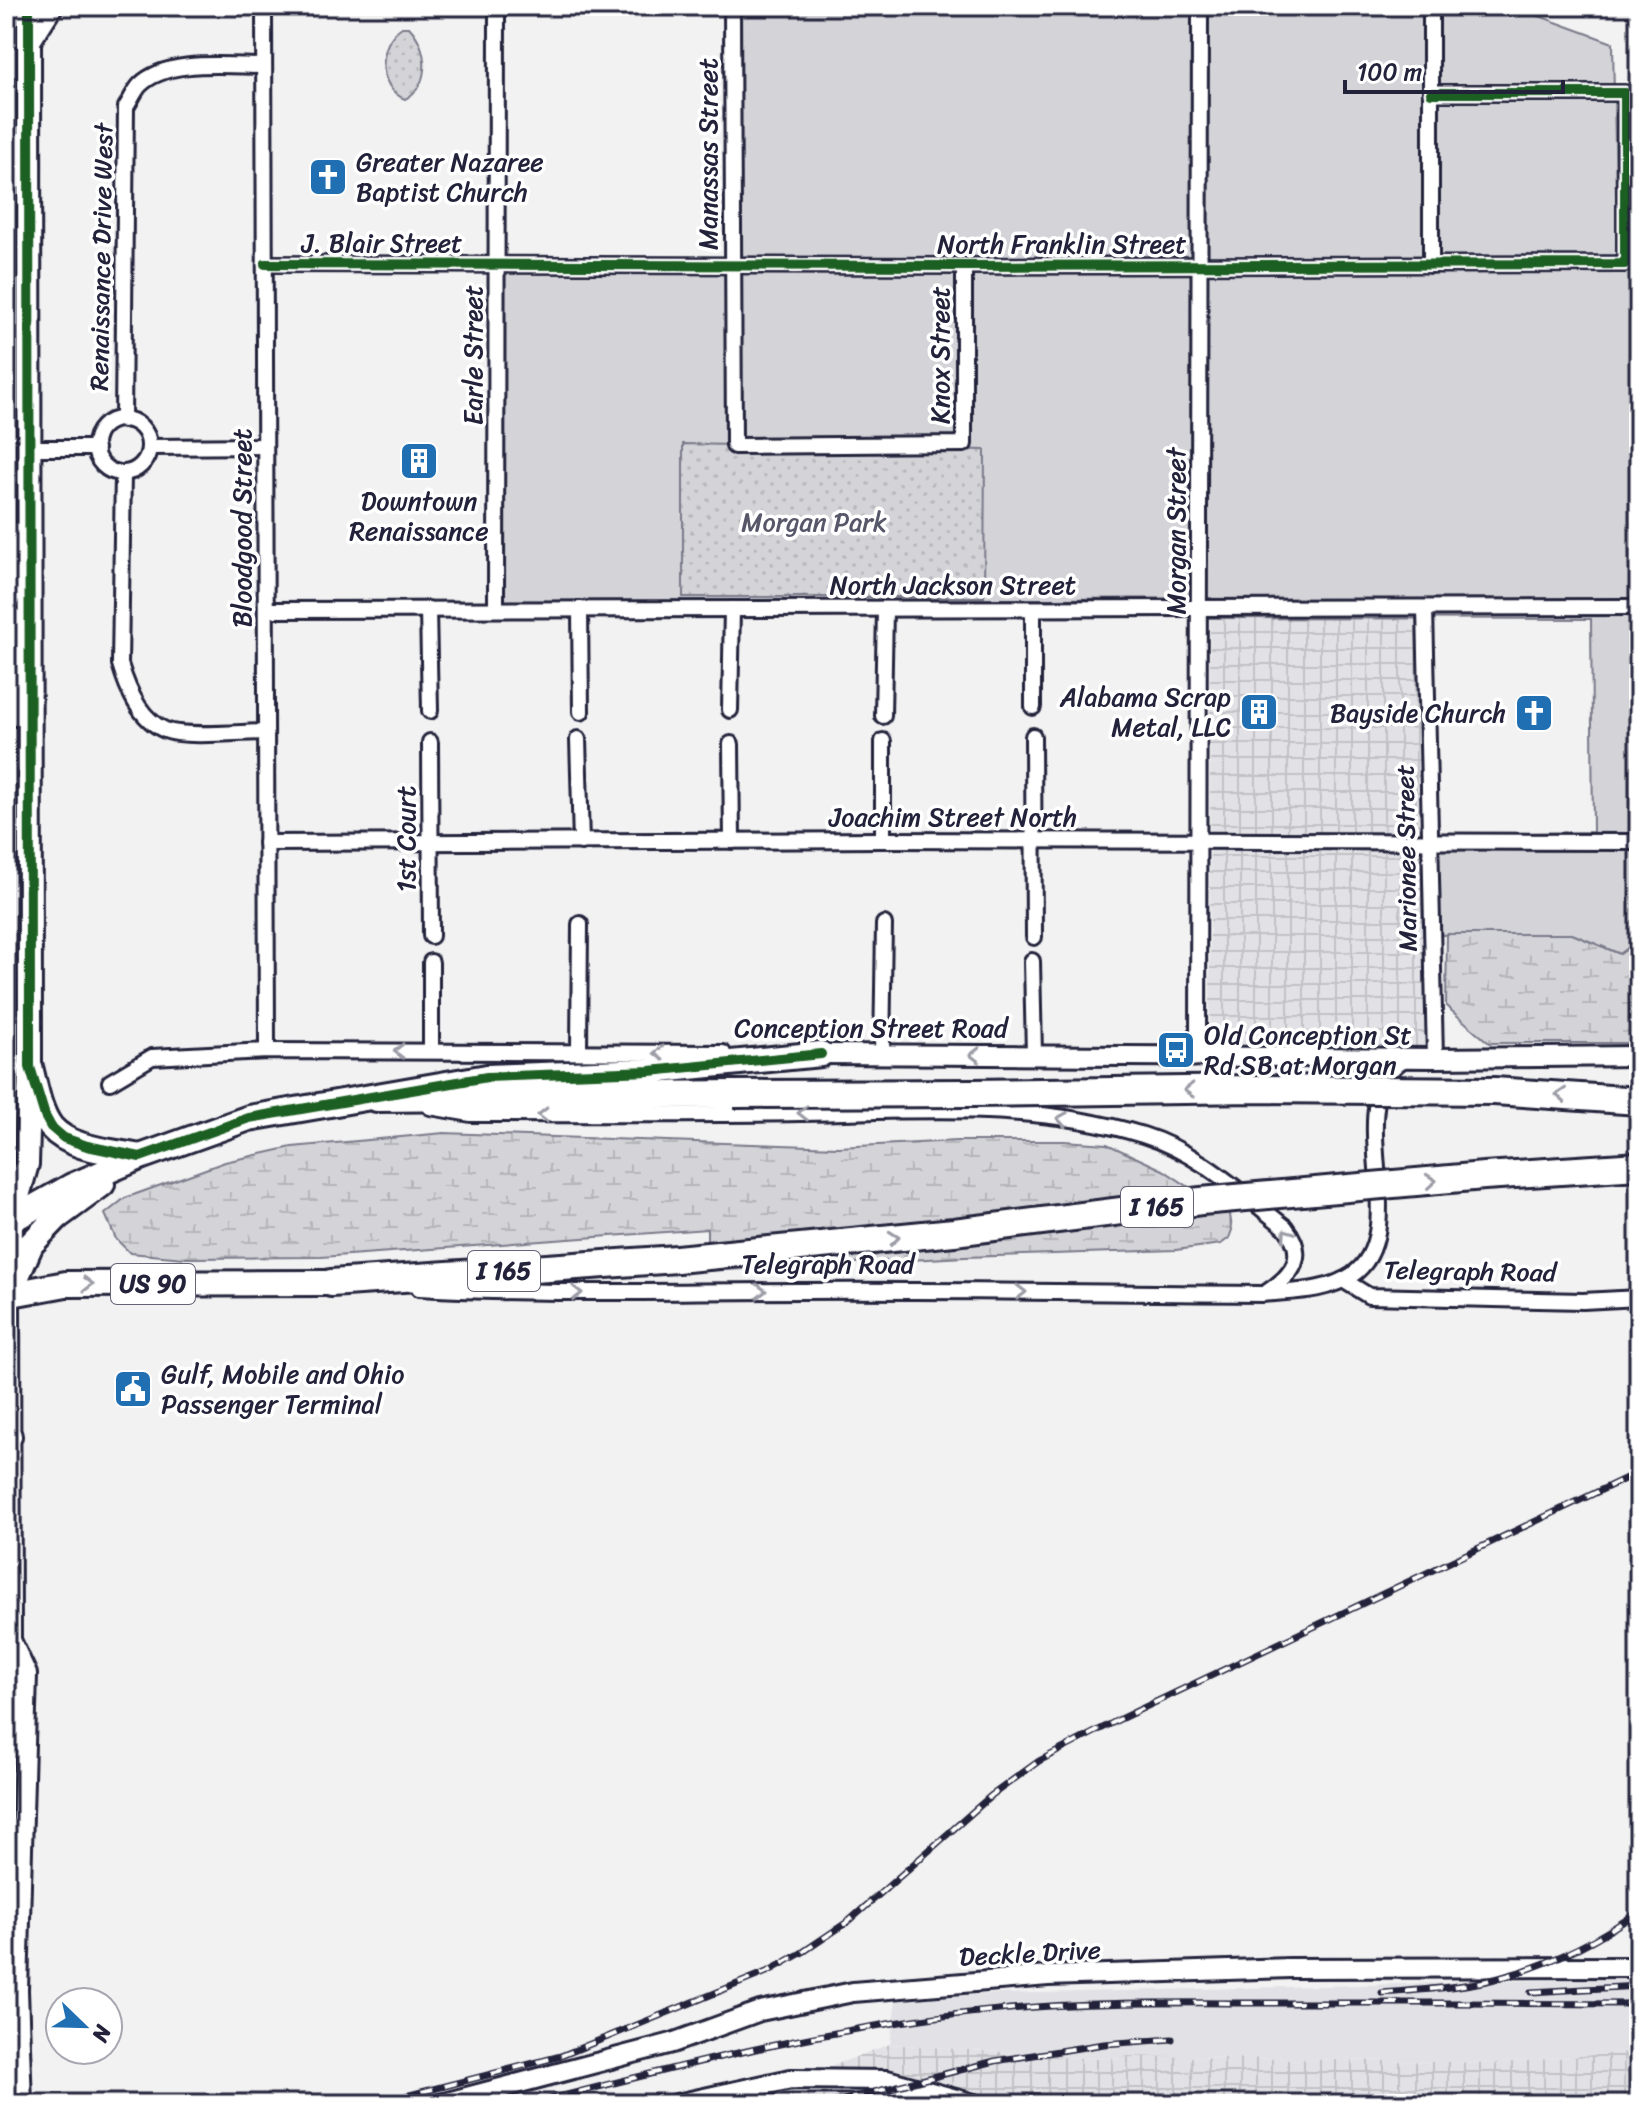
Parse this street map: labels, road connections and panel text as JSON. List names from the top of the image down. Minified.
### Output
{"streets":{"highway":["I 165","Telegraph Road","US 90"],"street":["Manassas Street","J. Blair Street","North Franklin Street","Renaissance Drive West","Earle Street","Knox Street","Bloodgood Street","Morgan Street","North Jackson Street","Joachim Street North","1st Court","Marionee Street","Conception Street Road","Deckle Drive"]},"crossings":[["Manassas Street","North Franklin Street"],["Manassas Street","Knox Street"],["J. Blair Street","North Franklin Street"],["J. Blair Street","Earle Street"],["J. Blair Street","Bloodgood Street"],["North Franklin Street","Earle Street"],["North Franklin Street","Knox Street"],["North Franklin Street","Morgan Street"],["Renaissance Drive West","Bloodgood Street"],["Earle Street","North Jackson Street"],["Bloodgood Street","North Jackson Street"],["Bloodgood Street","Joachim Street North"],["Bloodgood Street","Conception Street Road"],["Morgan Street","North Jackson Street"],["Morgan Street","Joachim Street North"],["Morgan Street","Conception Street Road"],["North Jackson Street","Marionee Street"],["Joachim Street North","1st Court"],["Joachim Street North","Marionee Street"],["Marionee Street","Conception Street Road"],["I 165","Telegraph Road"]],"one_way":["Conception Street Road","Telegraph Road"],"parks":["Morgan Park"],"places":{"church":["Greater Nazaree Baptist Church","Bayside Church"],"building":["Downtown Renaissance","Alabama Scrap Metal, LLC"],"bus stop":["Old Conception St Rd SB at Morgan"],"public building":["Gulf, Mobile and Ohio Passenger Terminal"]},"scale_bar":"100 m","north":"bottom right"}
